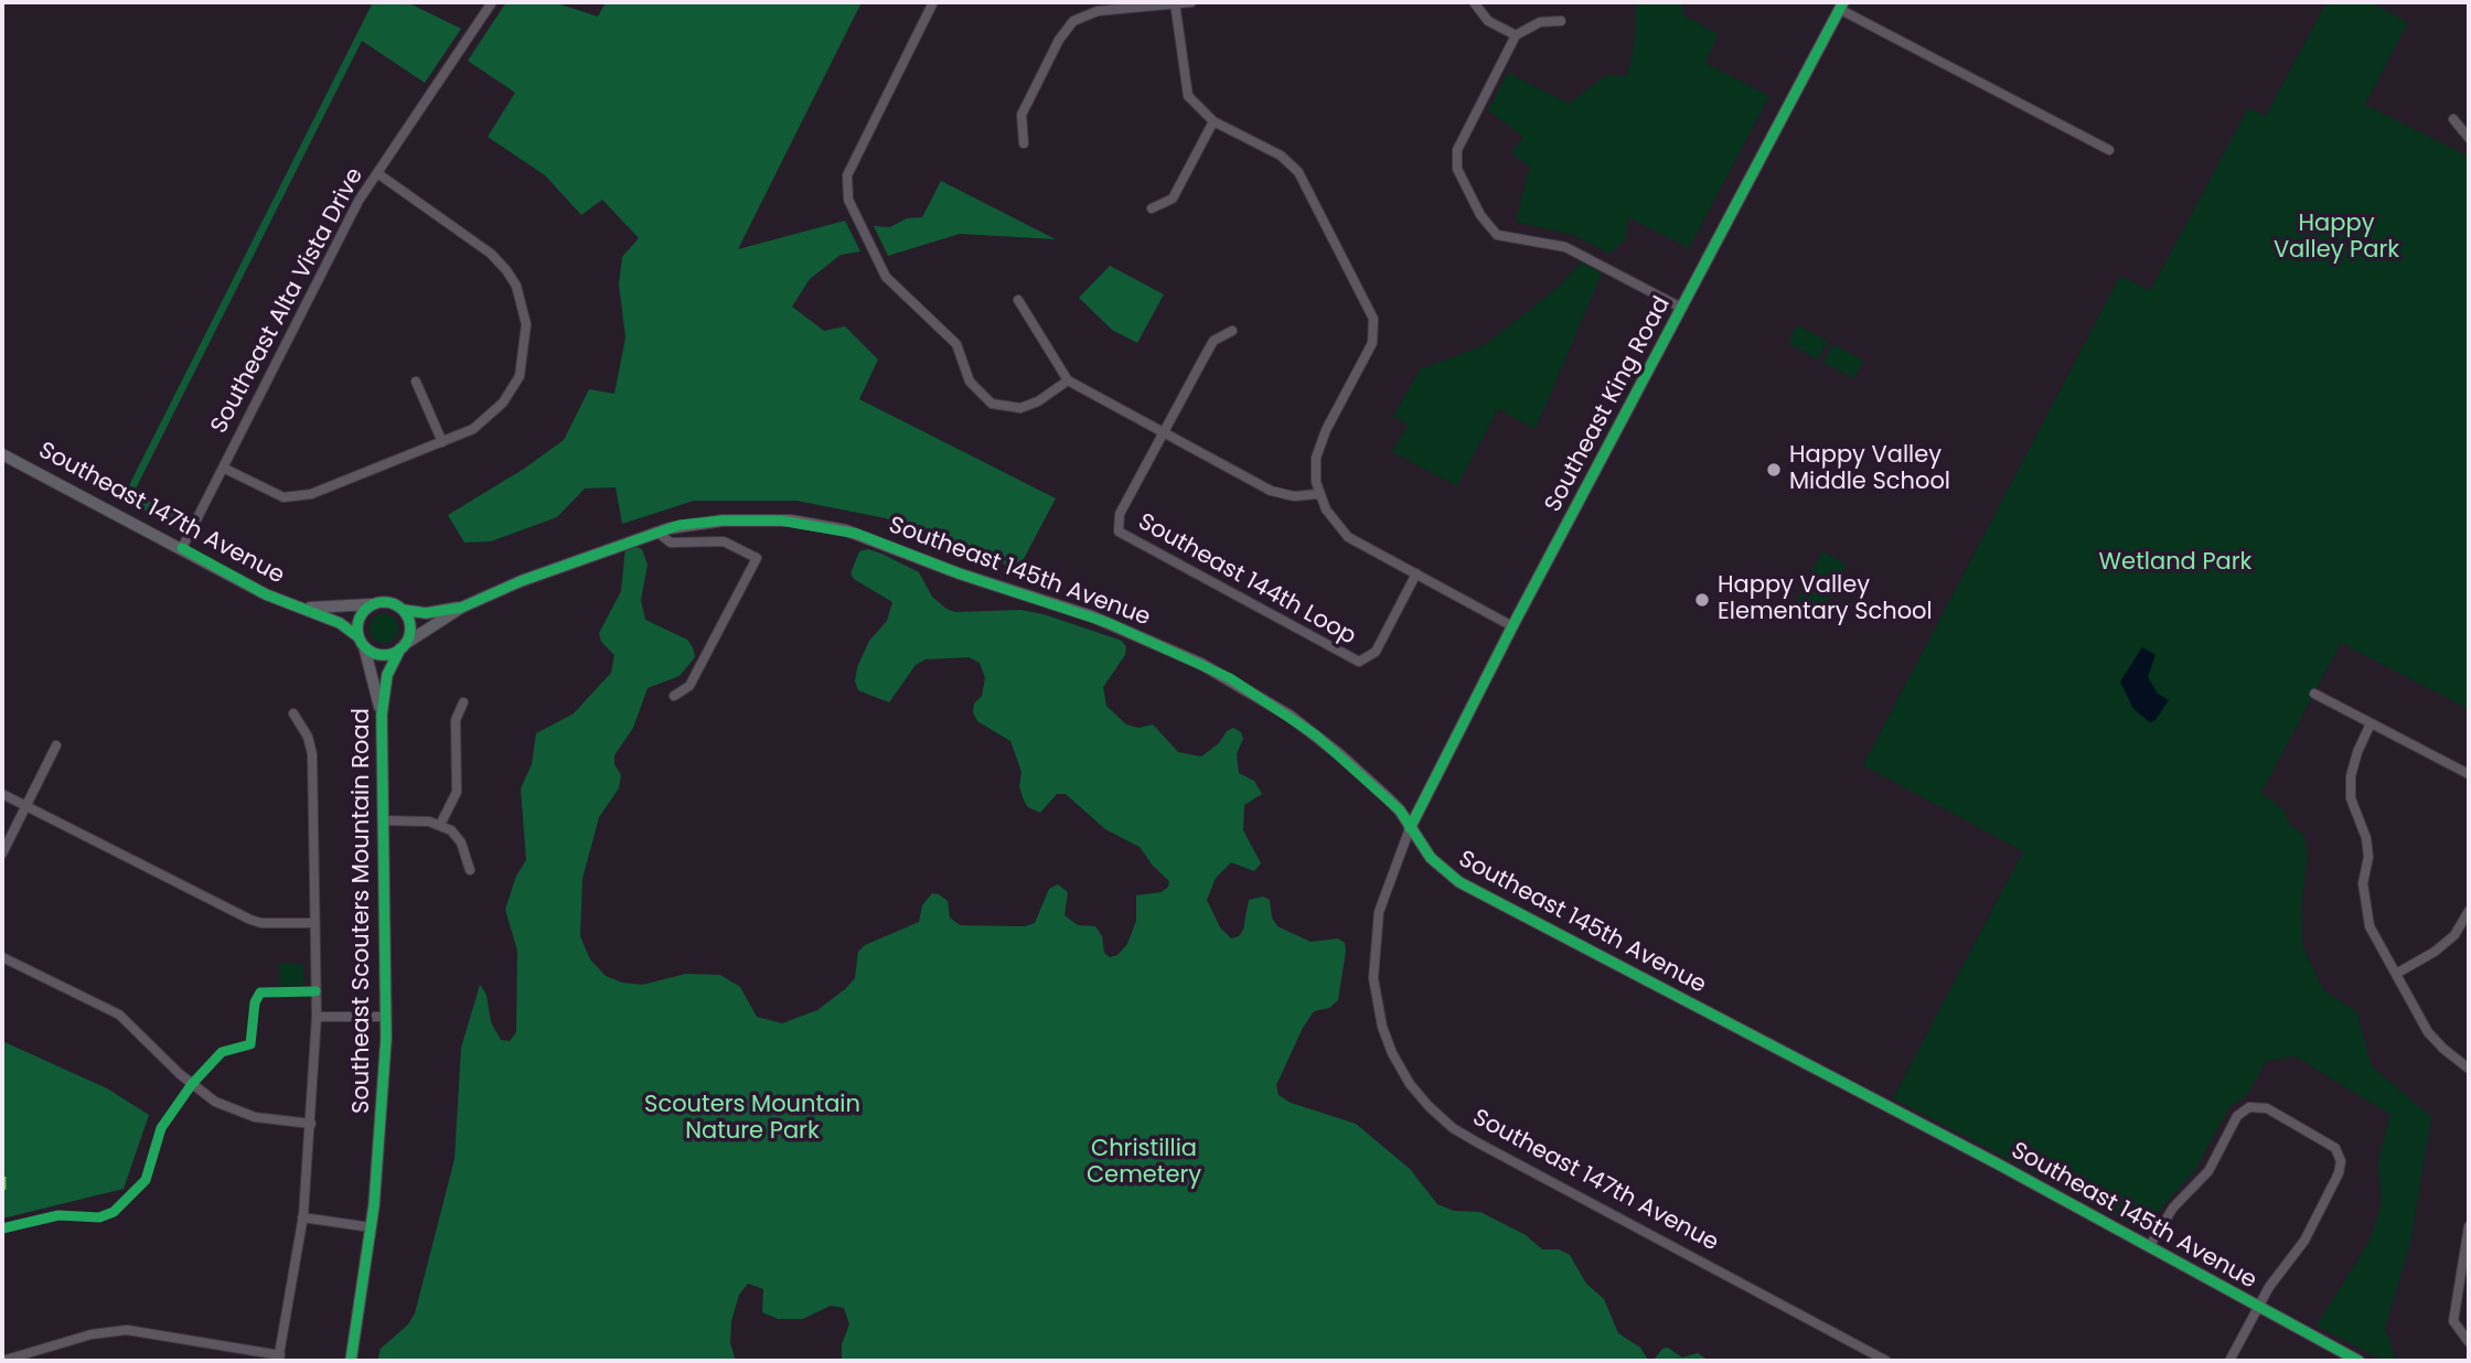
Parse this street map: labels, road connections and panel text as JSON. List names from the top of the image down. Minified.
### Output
{"streets":{"main road":["Southeast King Road","Southeast 147th Avenue","Southeast 145th Avenue","Southeast Scouters Mountain Road"],"street":["Southeast Alta Vista Drive","Southeast 144th Loop"]},"crossings":[["Southeast Alta Vista Drive","Southeast 147th Avenue"],["Southeast King Road","Southeast 147th Avenue"],["Southeast King Road","Southeast 145th Avenue"],["Southeast 147th Avenue","Southeast 145th Avenue"],["Southeast 147th Avenue","Southeast Scouters Mountain Road"],["Southeast 145th Avenue","Southeast Scouters Mountain Road"]],"parks":["Happy Valley Park","Wetland Park","Scouters Mountain Nature Park","Christillia Cemetery"],"places":["Happy Valley Middle School","Happy Valley Elementary School"]}
